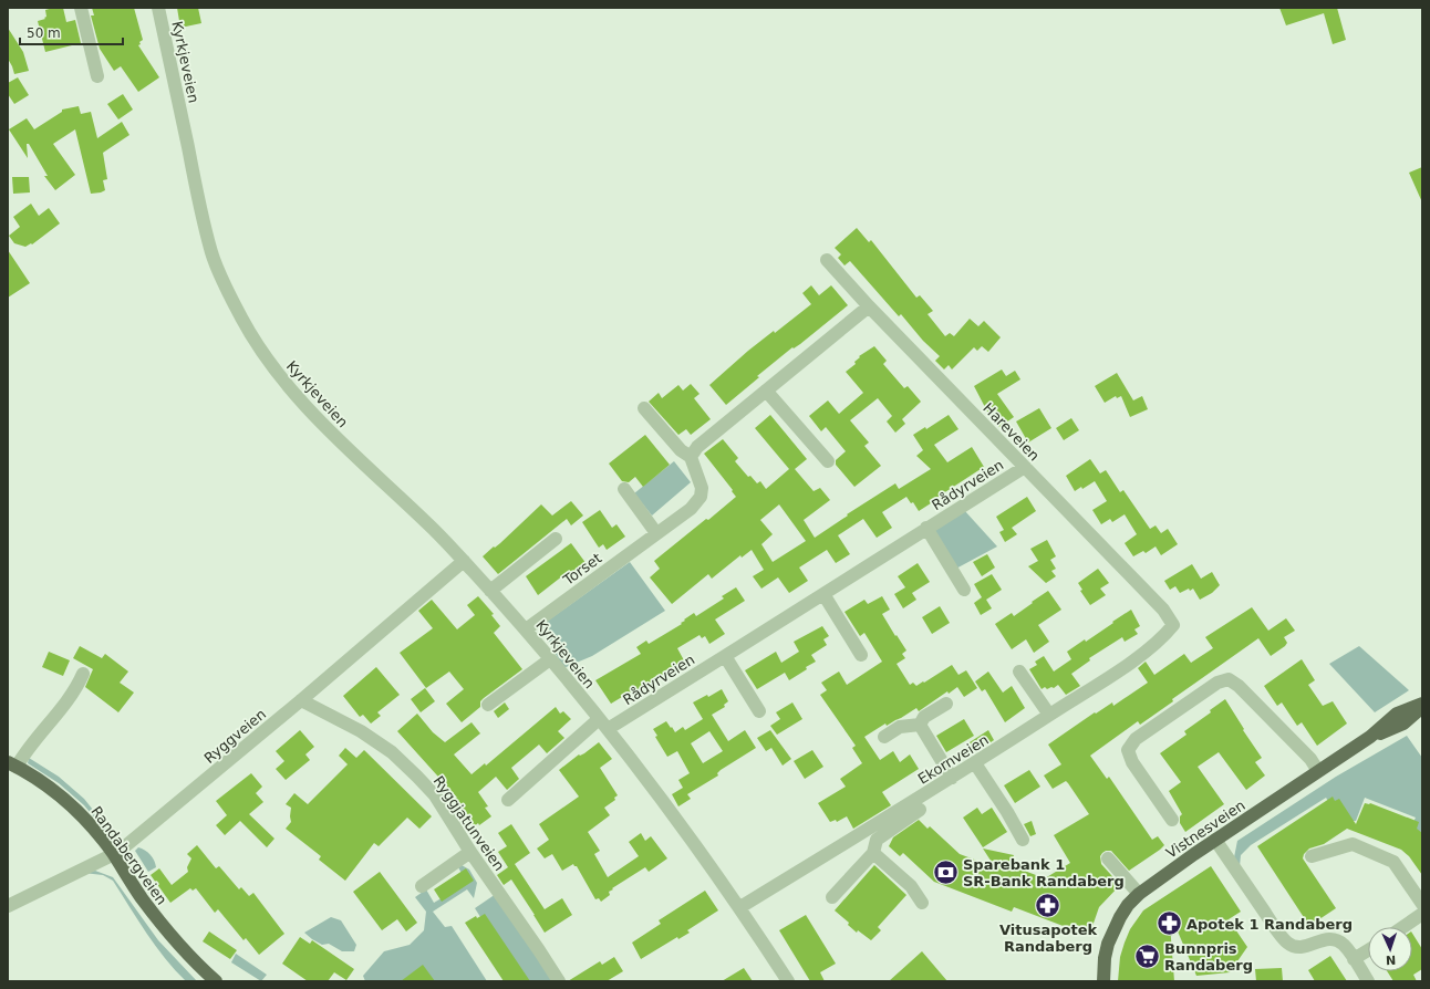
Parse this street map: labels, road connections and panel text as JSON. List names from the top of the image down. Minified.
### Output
{"streets":{"main road":["Vistnesveien","Randabergveien"],"street":["Kyrkjeveien","Hareveien","Rådyrveien","Torset","Ryggveien","Ekornveien","Ryggjatunveien"]},"crossings":[["Kyrkjeveien","Rådyrveien"],["Kyrkjeveien","Torset"],["Kyrkjeveien","Ryggveien"],["Kyrkjeveien","Ekornveien"],["Hareveien","Rådyrveien"],["Hareveien","Ekornveien"],["Ryggveien","Ryggjatunveien"],["Ryggveien","Randabergveien"]],"places":{"bank":["Sparebank 1 SR-Bank Randaberg"],"pharmacy":["Vitusapotek Randaberg","Apotek 1 Randaberg"],"supermarket":["Bunnpris Randaberg"]},"scale_bar":"50 m","north":"bottom"}
